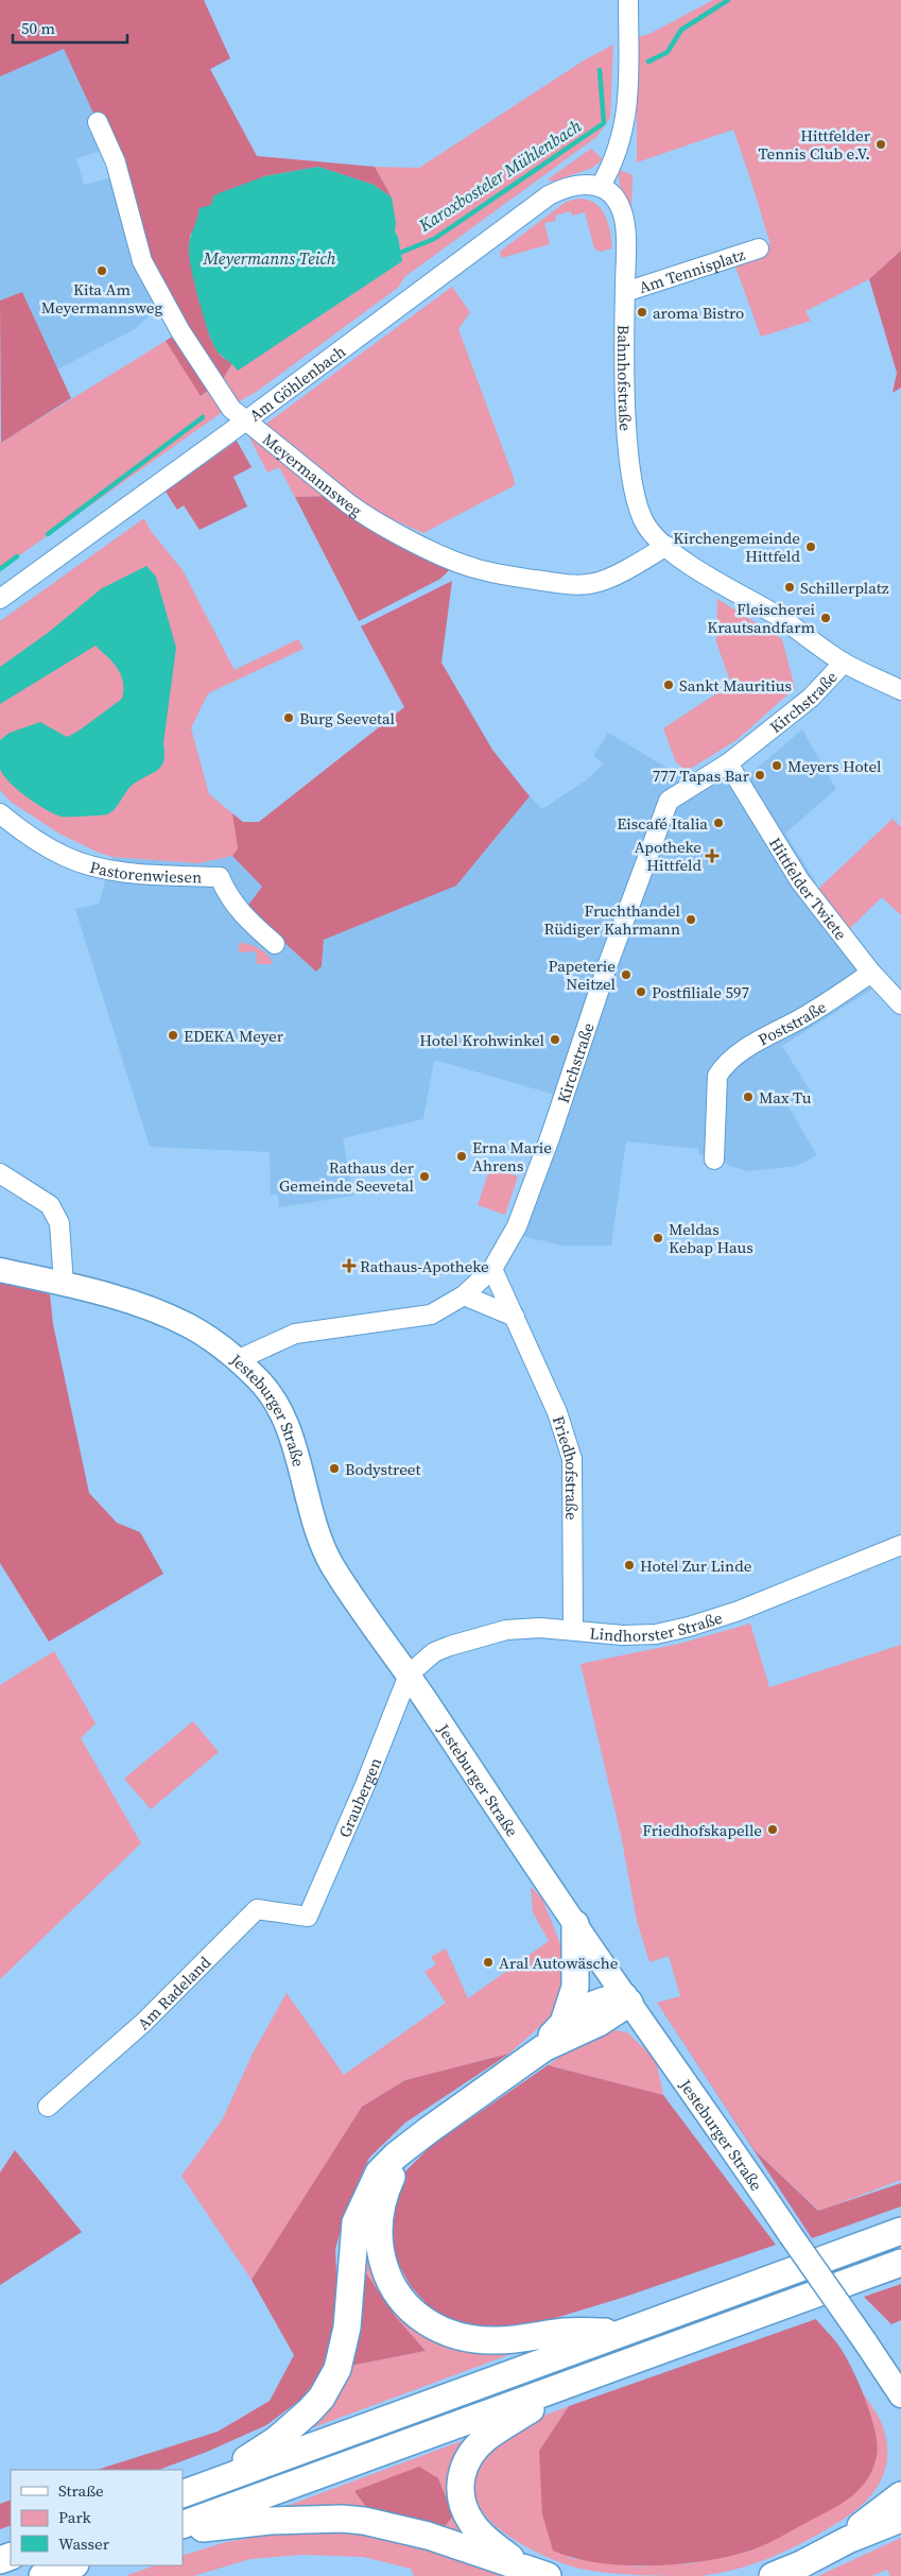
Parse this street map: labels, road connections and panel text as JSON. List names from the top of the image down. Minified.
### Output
{"streets":{"main road":["Jesteburger Straße"],"street":["Am Tennisplatz","Bahnhofstraße","Am Göhlenbach","Meyermannsweg","Kirchstraße","Pastorenwiesen","Hittfelder Twiete","Poststraße","Friedhofstraße","Lindhorster Straße","Graubergen","Am Radeland"]},"crossings":[["Am Tennisplatz","Bahnhofstraße"],["Bahnhofstraße","Am Göhlenbach"],["Bahnhofstraße","Meyermannsweg"],["Bahnhofstraße","Kirchstraße"],["Am Göhlenbach","Meyermannsweg"],["Kirchstraße","Hittfelder Twiete"],["Kirchstraße","Jesteburger Straße"],["Kirchstraße","Friedhofstraße"],["Hittfelder Twiete","Poststraße"],["Jesteburger Straße","Lindhorster Straße"],["Jesteburger Straße","Graubergen"],["Friedhofstraße","Lindhorster Straße"],["Lindhorster Straße","Graubergen"],["Graubergen","Am Radeland"]],"water":["Karoxbosteler Mühlenbach","Meyermanns Teich"],"places":{"other":["Hittfelder Tennis Club e.V.","Kita Am Meyermannsweg","aroma Bistro","Kirchengemeinde Hittfeld","Schillerplatz","Fleischerei Krautsandfarm","Sankt Mauritius","Burg Seevetal","Meyers Hotel","777 Tapas Bar","Eiscafé Italia","Fruchthandel Rüdiger Kahrmann","Papeterie Neitzel","Postfiliale 597","EDEKA Meyer","Hotel Krohwinkel","Max Tu","Erna Marie Ahrens","Rathaus der Gemeinde Seevetal","Meldas Kebap Haus","Bodystreet","Hotel Zur Linde","Friedhofskapelle","Aral Autowäsche"],"health":["Apotheke Hittfeld","Rathaus-Apotheke"]},"legend":["Straße","Park","Wasser"],"scale_bar":"50 m"}
